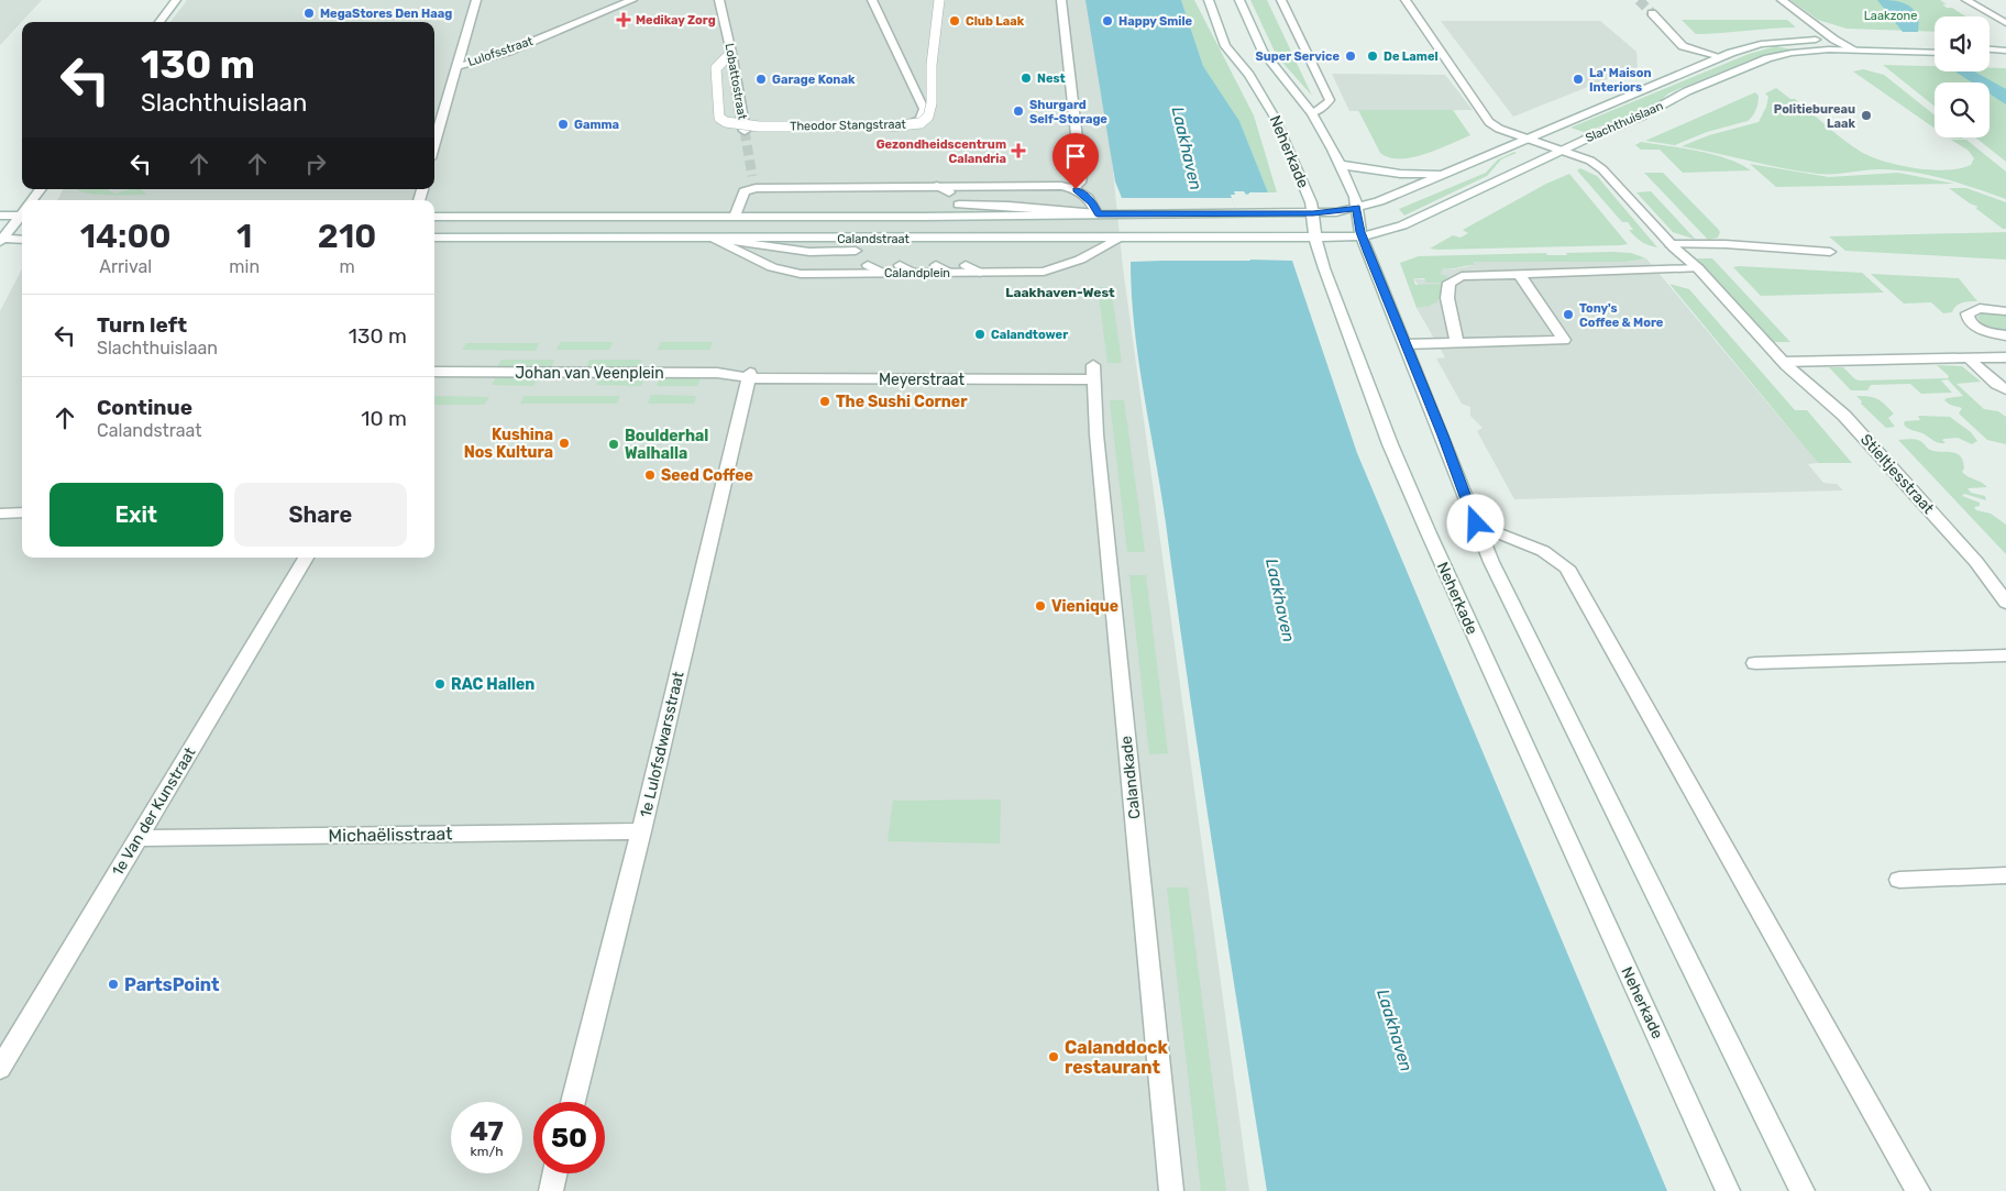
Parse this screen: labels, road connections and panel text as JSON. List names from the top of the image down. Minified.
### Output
{"streets":{"street":["Lulofsstraat","Lobattostraat","Slachthuislaan","Theodor Stangstraat","Neherkade","Calandstraat","Calandplein","Johan van Veenplein","Meyerstraat","Stieltjesstraat","1e Lulofsdwarsstraat","Calandkade","1e Van der Kunstraat","Michaëlisstraat"]},"crossings":[["Lobattostraat","Theodor Stangstraat"],["Slachthuislaan","Neherkade"],["Slachthuislaan","Calandstraat"],["Slachthuislaan","Stieltjesstraat"],["Neherkade","Calandstraat"],["Calandstraat","Calandplein"],["Johan van Veenplein","Meyerstraat"],["Johan van Veenplein","1e Lulofsdwarsstraat"],["Meyerstraat","1e Lulofsdwarsstraat"],["Meyerstraat","Calandkade"],["1e Lulofsdwarsstraat","Michaëlisstraat"],["1e Van der Kunstraat","Michaëlisstraat"]],"districts":["Laakhaven-West"],"water":["Laakhaven"],"parks":["Laakzone"],"places":{"other":["MegaStores Den Haag","Club Laak","Happy Smile","Super Service","De Lamel","Nest","Garage Konak","La' Maison Interiors","Shurgard Self-Storage","Politiebureau Laak","Gamma","Tony's Coffee & More","Calandtower","The Sushi Corner","Kushina Nos Kultura","Boulderhal Walhalla","Seed Coffee","Vienique","RAC Hallen","PartsPoint","Calanddock restaurant"],"health":["Medikay Zorg","Gezondheidscentrum Calandria"]},"page":{"turn":["130 m","Slachthuislaan"],"eta":["14:00","Arrival","1","min","210","m"],"list":[{"name":"Turn left","note":"Slachthuislaan","value":"130 m"},{"name":"Continue","note":"Calandstraat","value":"10 m"}],"buttons":["Exit","Share"],"speed":"47 km/h","limit":"50"}}
